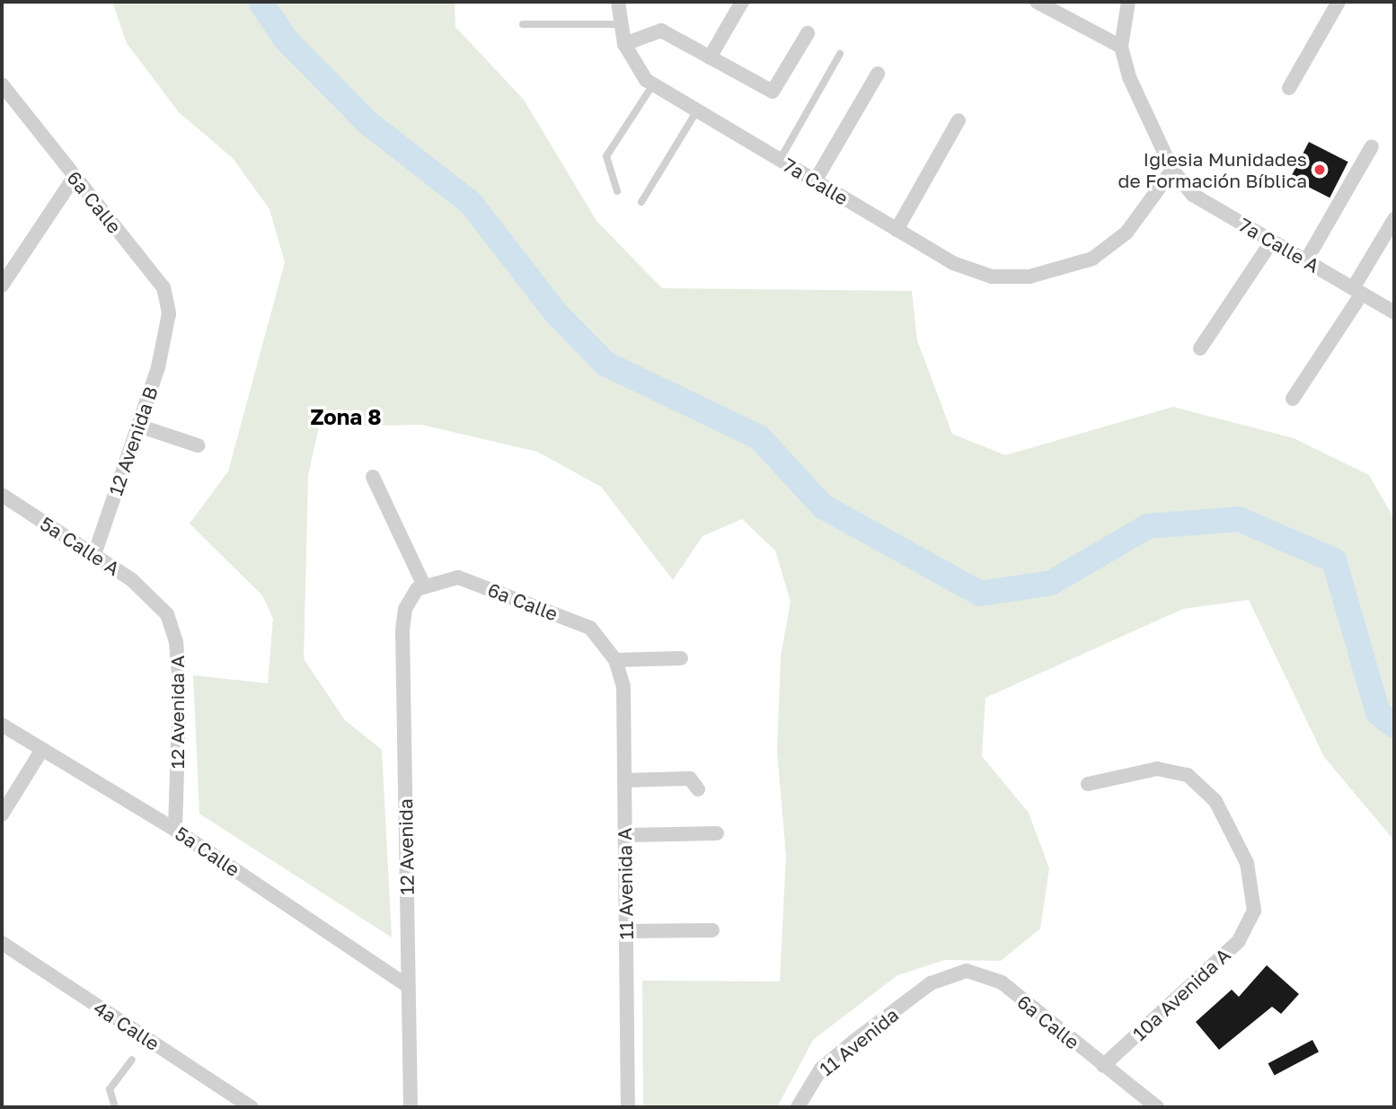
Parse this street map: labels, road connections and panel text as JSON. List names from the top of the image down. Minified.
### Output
{"streets":{"street":["7a Calle","6a Calle","7a Calle A","12 Avenida B","5a Calle A","12 Avenida A","12 Avenida","5a Calle","11 Avenida A","10a Avenida A","4a Calle","11 Avenida"]},"crossings":[["7a Calle","7a Calle A"],["6a Calle","12 Avenida B"],["6a Calle","12 Avenida"],["6a Calle","11 Avenida A"],["6a Calle","10a Avenida A"],["6a Calle","11 Avenida"],["12 Avenida B","5a Calle A"],["5a Calle A","12 Avenida A"],["12 Avenida A","5a Calle"],["12 Avenida","5a Calle"]],"districts":["Zona 8"],"places":["Iglesia Munidades de Formación Bíblica"]}
